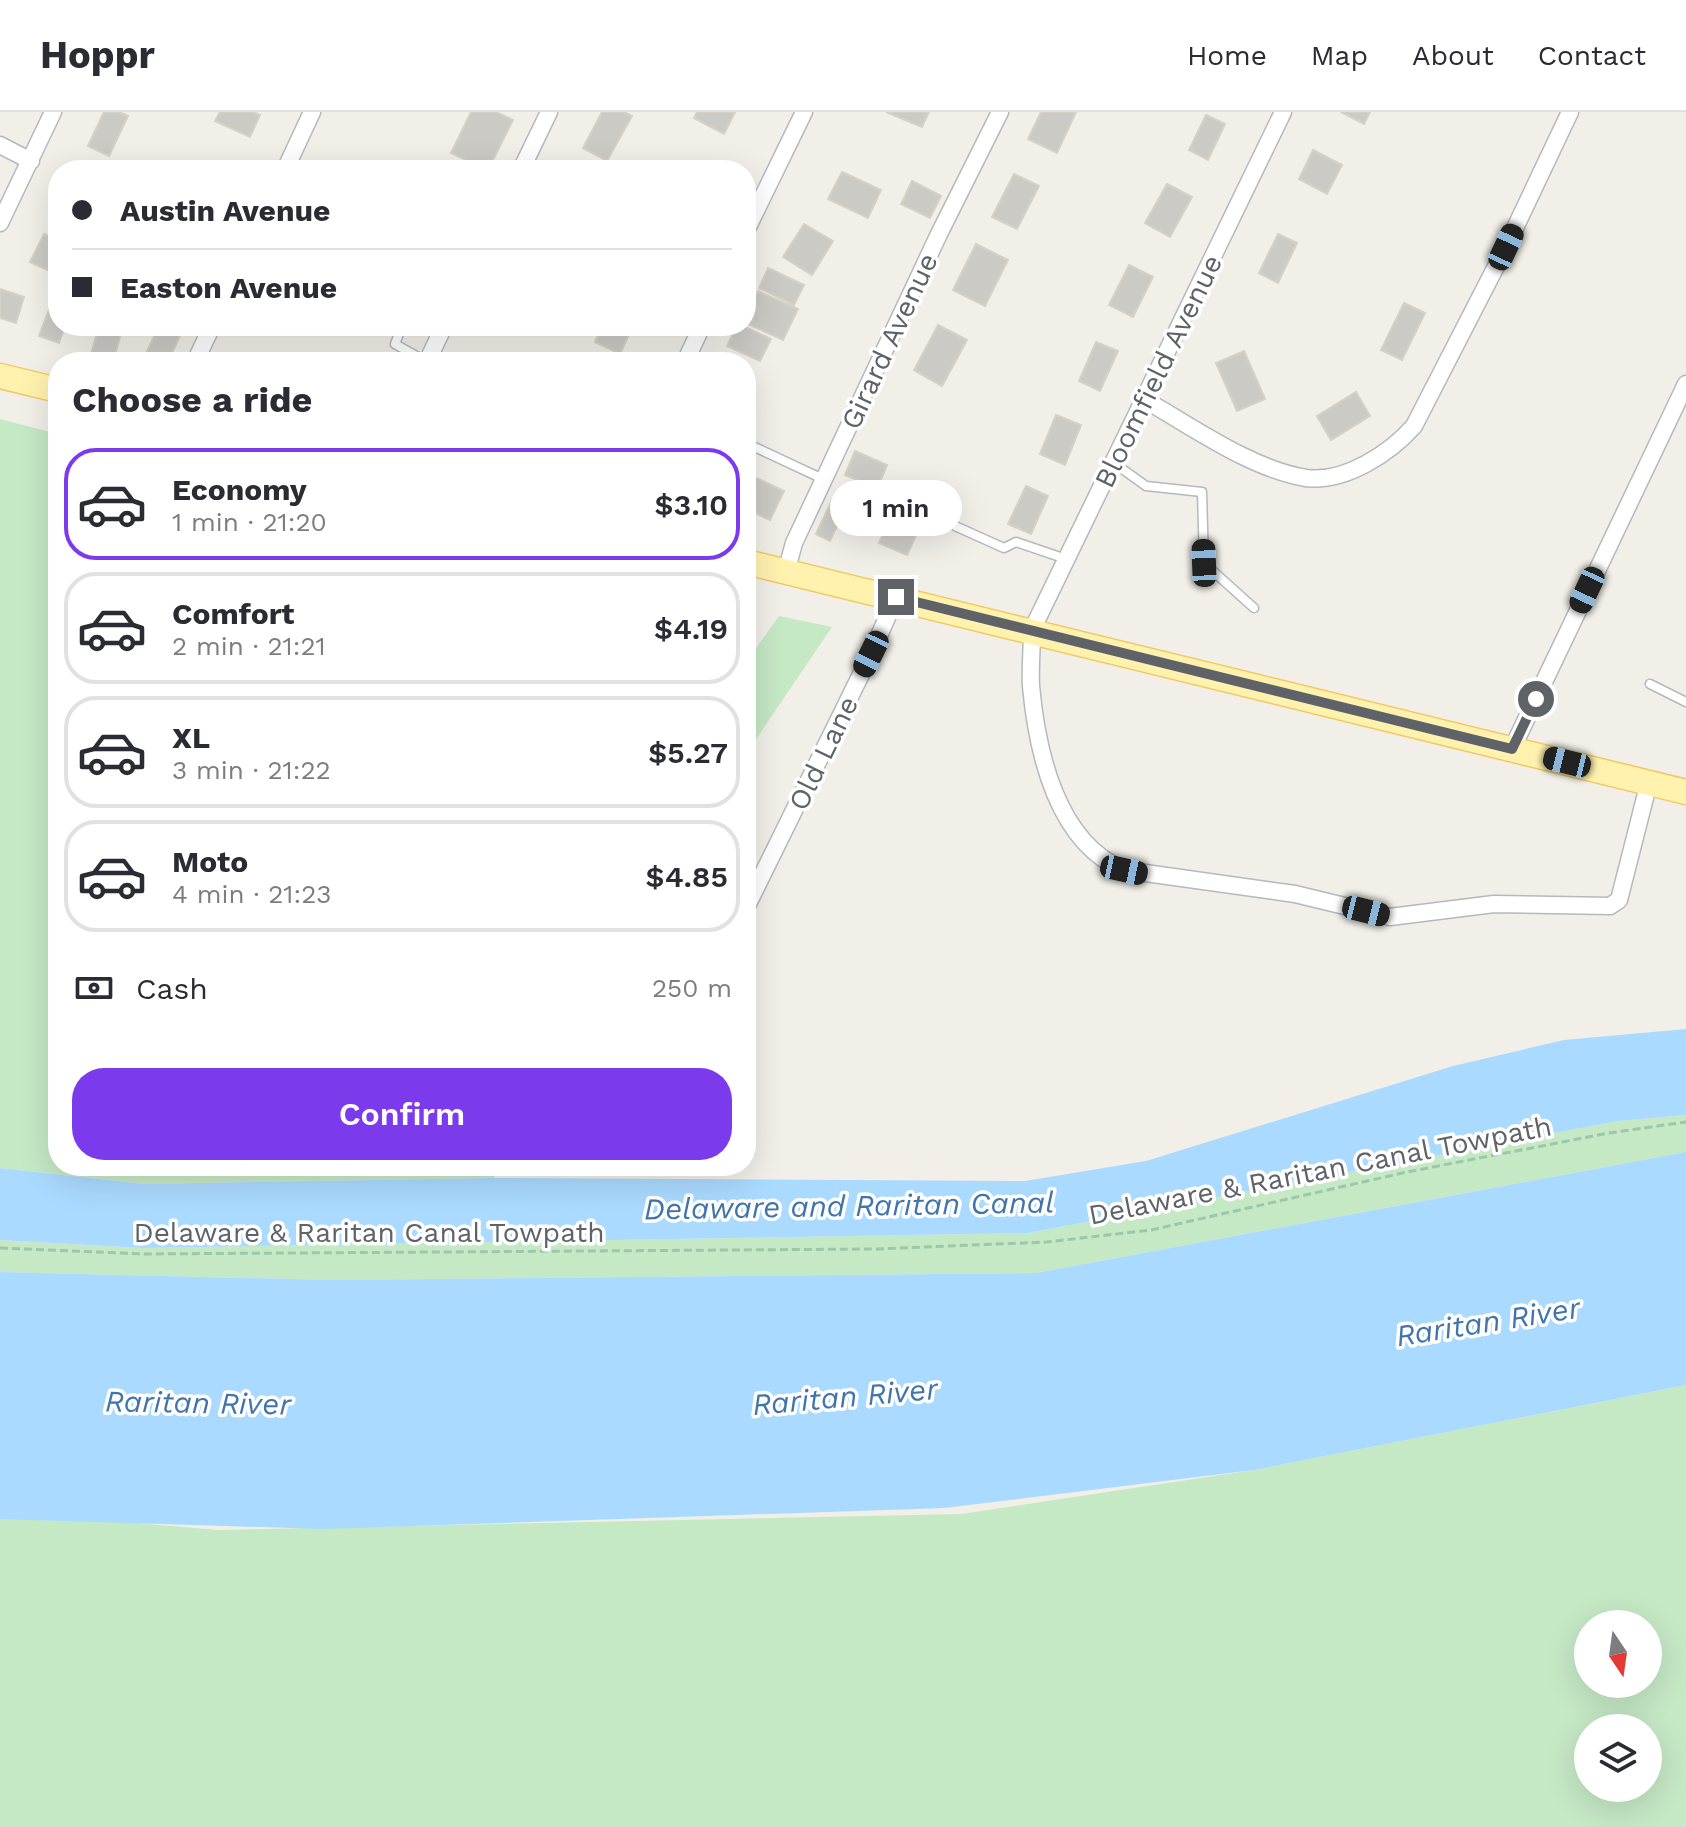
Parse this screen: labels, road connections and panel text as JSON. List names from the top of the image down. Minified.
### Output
{"streets":{"street":["Girard Avenue","Bloomfield Avenue","Old Lane"],"path":["Delaware & Raritan Canal Towpath"]},"water":["Delaware and Raritan Canal","Raritan River"],"north":"bottom","page":{"header":"Hoppr","nav":["Home","Map","About","Contact"],"banner":["Austin Avenue","Easton Avenue"],"heading":"Choose a ride","list":[{"name":"Economy","note":"1 min · 21:20","value":"$3.10"},{"name":"Comfort","note":"2 min · 21:21","value":"$4.19"},{"name":"XL","note":"3 min · 21:22","value":"$5.27"},{"name":"Moto","note":"4 min · 21:23","value":"$4.85"}],"bubble":"1 min","pay":["Cash","250 m"],"buttons":"Confirm"}}
